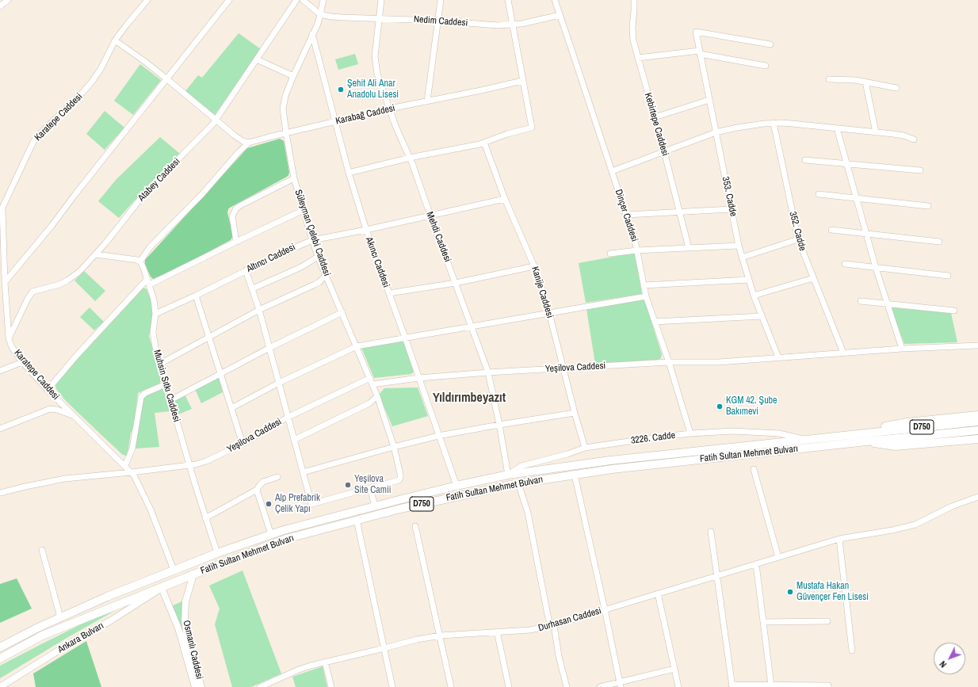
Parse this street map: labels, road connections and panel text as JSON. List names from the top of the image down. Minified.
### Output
{"streets":{"highway":["D750","Fatih Sultan Mehmet Bulvarı"],"main road":["Ankara Bulvarı","Osmanlı Caddesi"],"street":["Nedim Caddesi","Karabağ Caddesi","Karatepe Caddesi","Kebirtepe Caddesi","Atabey Caddesi","353. Cadde","Dinçer Caddesi","352. Cadde","Süleyman Çelebi Caddesi","Mehdi Caddesi","Altıncı Caddesi","Akıncı Caddesi","Kanije Caddesi","Yeşilova Caddesi","Muhsin Sıtkı Caddesi","3226. Cadde","Durhasan Caddesi"]},"crossings":[["Nedim Caddesi","Dinçer Caddesi"],["Nedim Caddesi","Süleyman Çelebi Caddesi"],["Nedim Caddesi","Mehdi Caddesi"],["Karabağ Caddesi","Süleyman Çelebi Caddesi"],["Karabağ Caddesi","Mehdi Caddesi"],["Karabağ Caddesi","Akıncı Caddesi"],["Karatepe Caddesi","Atabey Caddesi"],["Karatepe Caddesi","Yeşilova Caddesi"],["Karatepe Caddesi","Fatih Sultan Mehmet Bulvarı"],["353. Cadde","Yeşilova Caddesi"],["Dinçer Caddesi","Yeşilova Caddesi"],["Dinçer Caddesi","3226. Cadde"],["352. Cadde","Yeşilova Caddesi"],["Süleyman Çelebi Caddesi","Altıncı Caddesi"],["Süleyman Çelebi Caddesi","Akıncı Caddesi"],["Süleyman Çelebi Caddesi","Yeşilova Caddesi"],["Mehdi Caddesi","Altıncı Caddesi"],["Mehdi Caddesi","Yeşilova Caddesi"],["Mehdi Caddesi","3226. Cadde"],["Mehdi Caddesi","Fatih Sultan Mehmet Bulvarı"],["Altıncı Caddesi","Akıncı Caddesi"],["Altıncı Caddesi","Kanije Caddesi"],["Altıncı Caddesi","Muhsin Sıtkı Caddesi"],["Akıncı Caddesi","Yeşilova Caddesi"],["Akıncı Caddesi","Fatih Sultan Mehmet Bulvarı"],["Kanije Caddesi","Yeşilova Caddesi"],["Kanije Caddesi","3226. Cadde"],["Yeşilova Caddesi","Muhsin Sıtkı Caddesi"],["Muhsin Sıtkı Caddesi","Fatih Sultan Mehmet Bulvarı"],["3226. Cadde","Fatih Sultan Mehmet Bulvarı"],["Fatih Sultan Mehmet Bulvarı","Ankara Bulvarı"],["Fatih Sultan Mehmet Bulvarı","Osmanlı Caddesi"],["Ankara Bulvarı","Osmanlı Caddesi"]],"districts":["Yıldırımbeyazıt"],"places":["Şehit Ali Anar Anadolu Lisesi","KGM 42. Şube Bakımevi","Yeşilova Site Camii","Alp Prefabrik Çelik Yapı","Mustafa Hakan Güvençer Fen Lisesi"],"north":"bottom left"}
